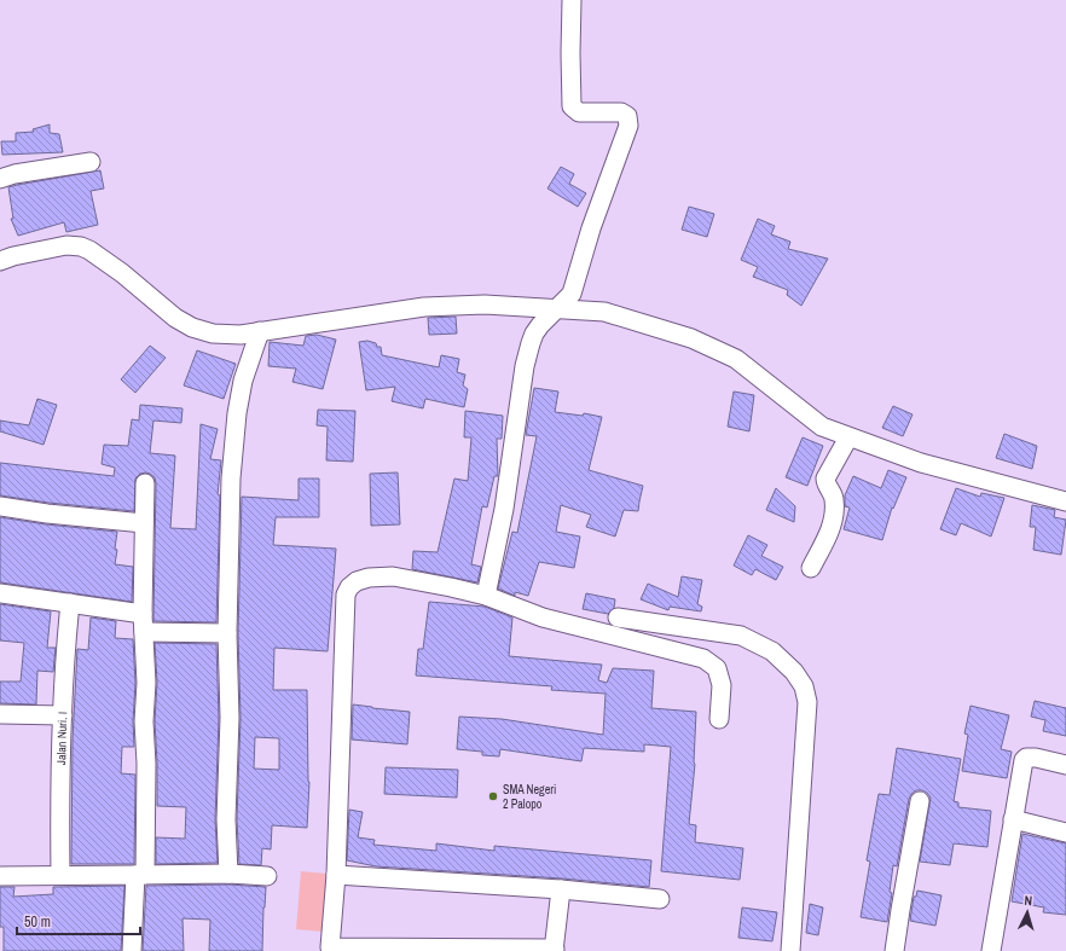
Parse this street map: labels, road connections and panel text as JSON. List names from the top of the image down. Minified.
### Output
{"streets":{"street":["Jalan Nuri. I"]},"places":["SMA Negeri 2 Palopo"],"scale_bar":"50 m","north":"top"}
